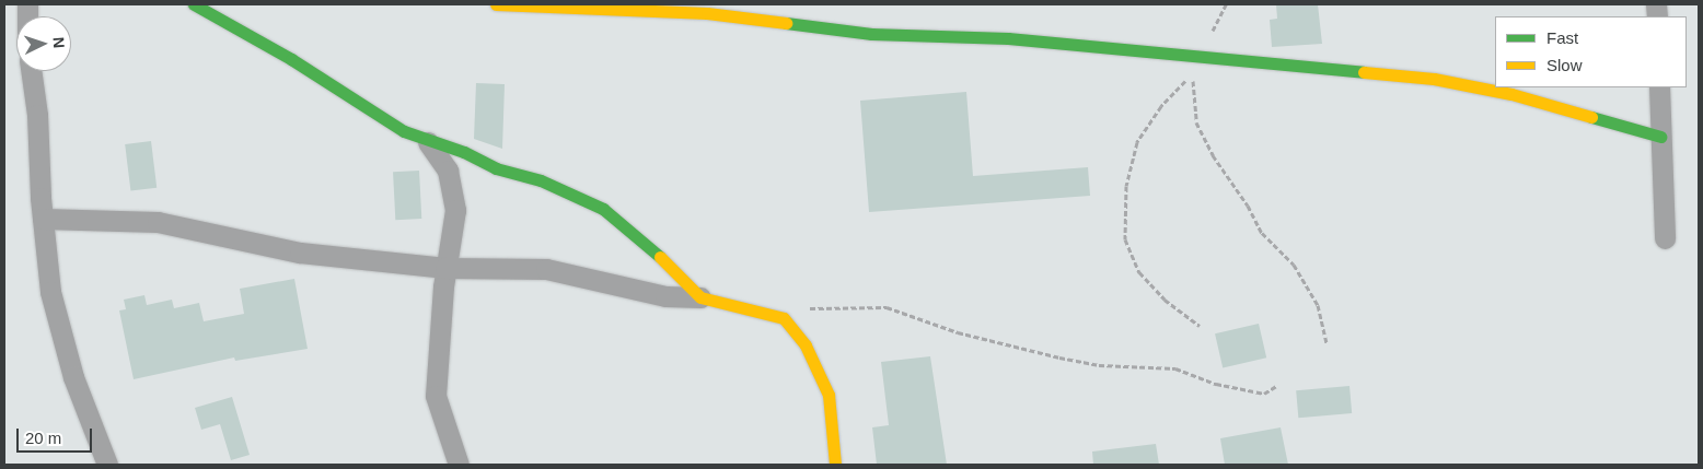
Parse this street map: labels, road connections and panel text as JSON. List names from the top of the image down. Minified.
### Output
{"legend":["Fast","Slow"],"scale_bar":"20 m","north":"right"}
